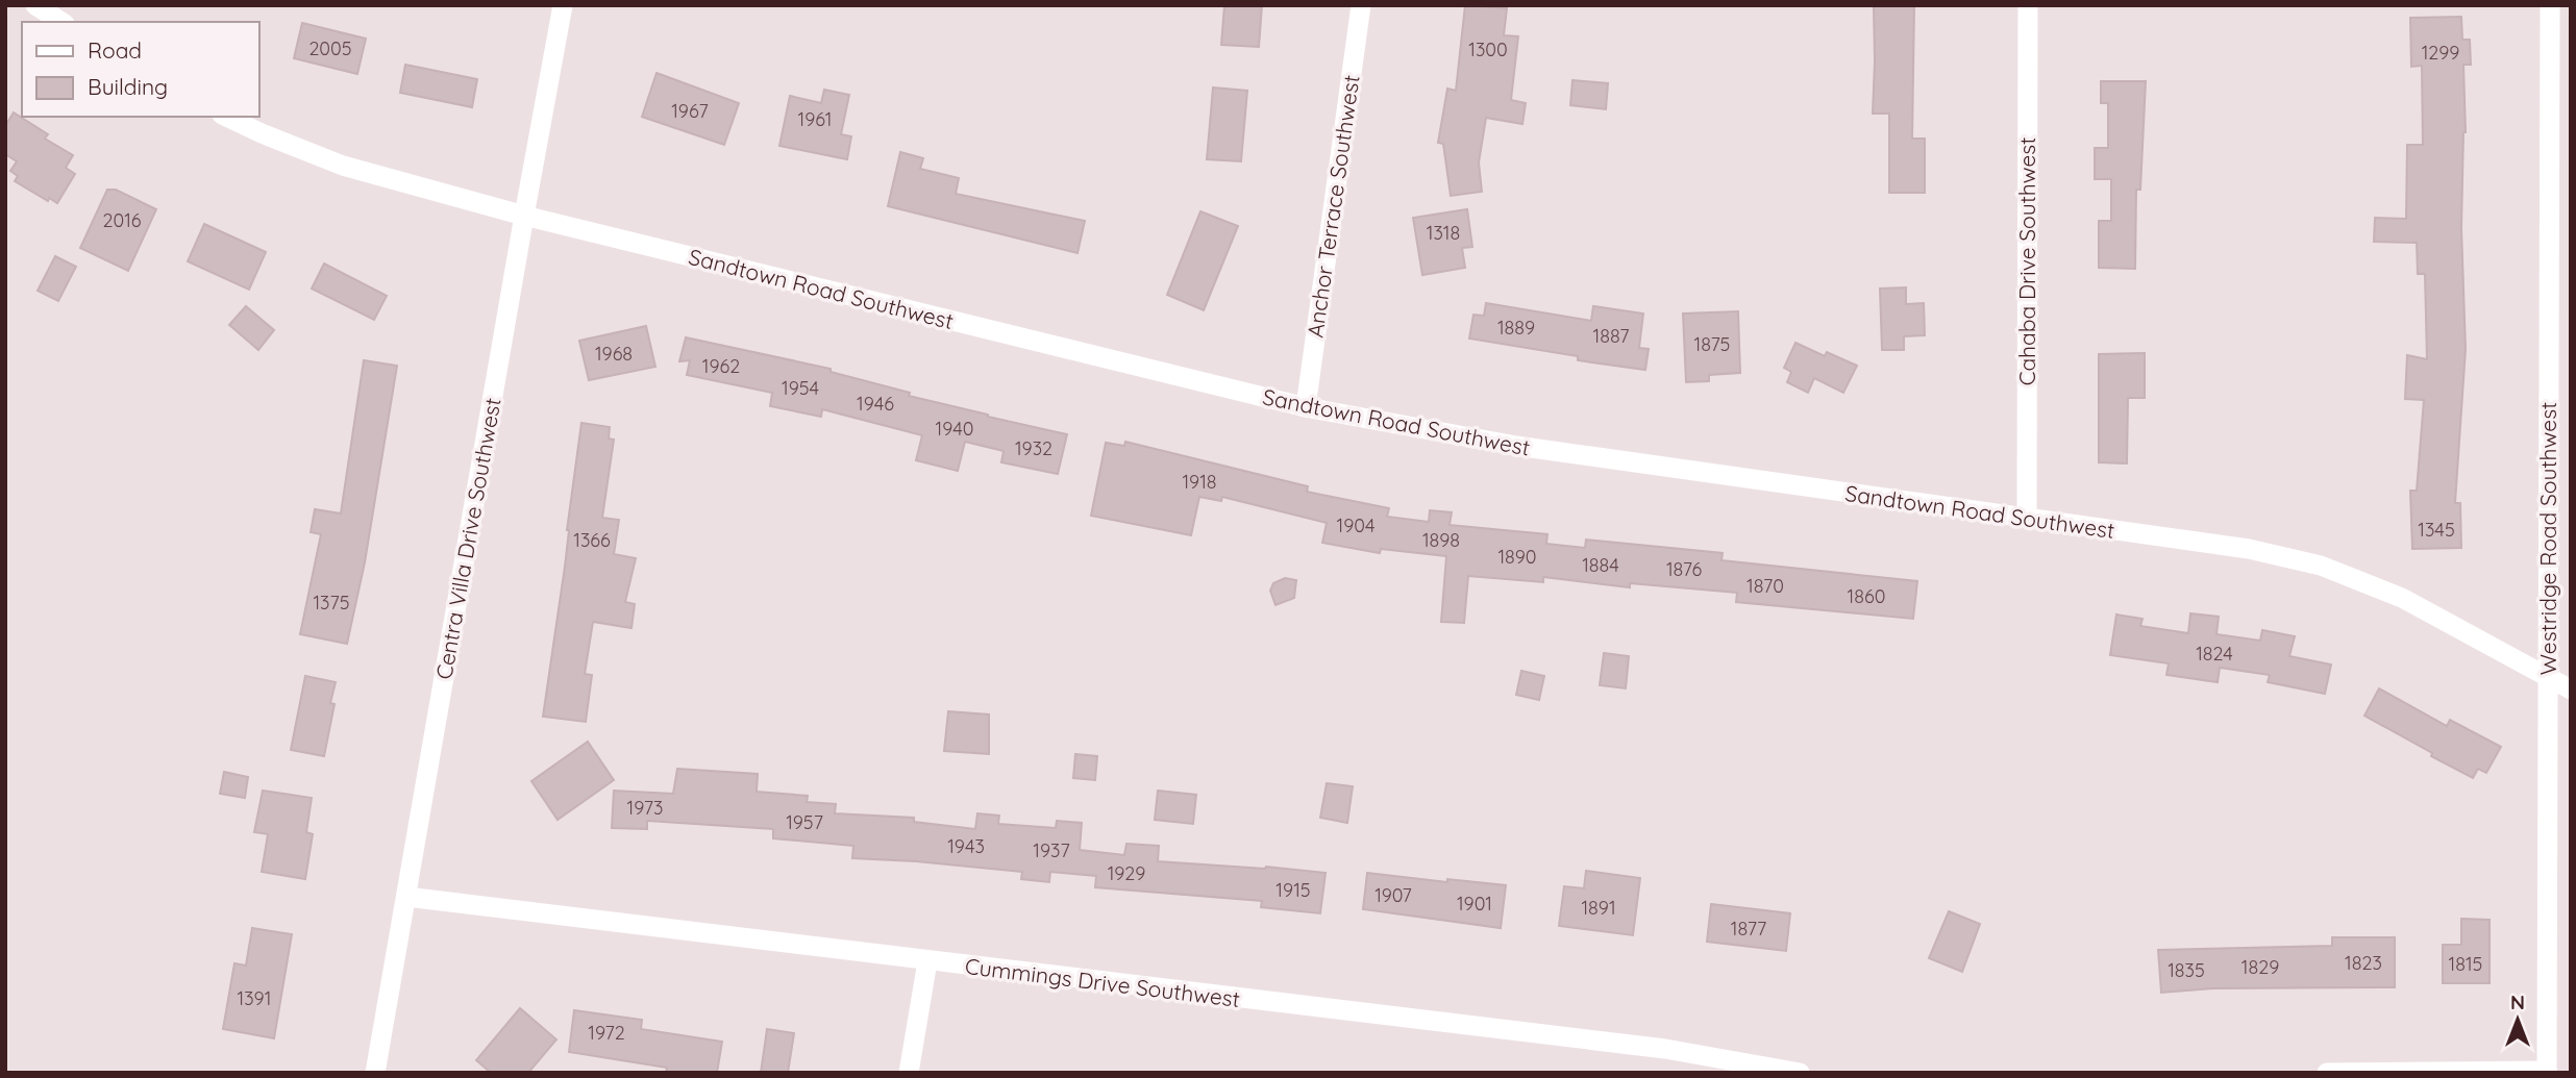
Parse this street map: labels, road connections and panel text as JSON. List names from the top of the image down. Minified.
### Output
{"streets":{"street":["Anchor Terrace Southwest","Cahaba Drive Southwest","Sandtown Road Southwest","Centra Villa Drive Southwest","Westridge Road Southwest","Cummings Drive Southwest"]},"crossings":[["Anchor Terrace Southwest","Sandtown Road Southwest"],["Cahaba Drive Southwest","Sandtown Road Southwest"],["Sandtown Road Southwest","Centra Villa Drive Southwest"],["Sandtown Road Southwest","Westridge Road Southwest"],["Centra Villa Drive Southwest","Cummings Drive Southwest"]],"house_numbers":["2005","1300","1299","1967","1961","2016","1318","1889","1887","1875","1968","1962","1954","1946","1940","1932","1918","1904","1345","1366","1898","1890","1884","1876","1870","1860","1375","1824","1973","1957","1943","1937","1929","1915","1907","1901","1891","1877","1823","1815","1829","1835","1391","1972"],"legend":["Road","Building"],"north":"top"}
